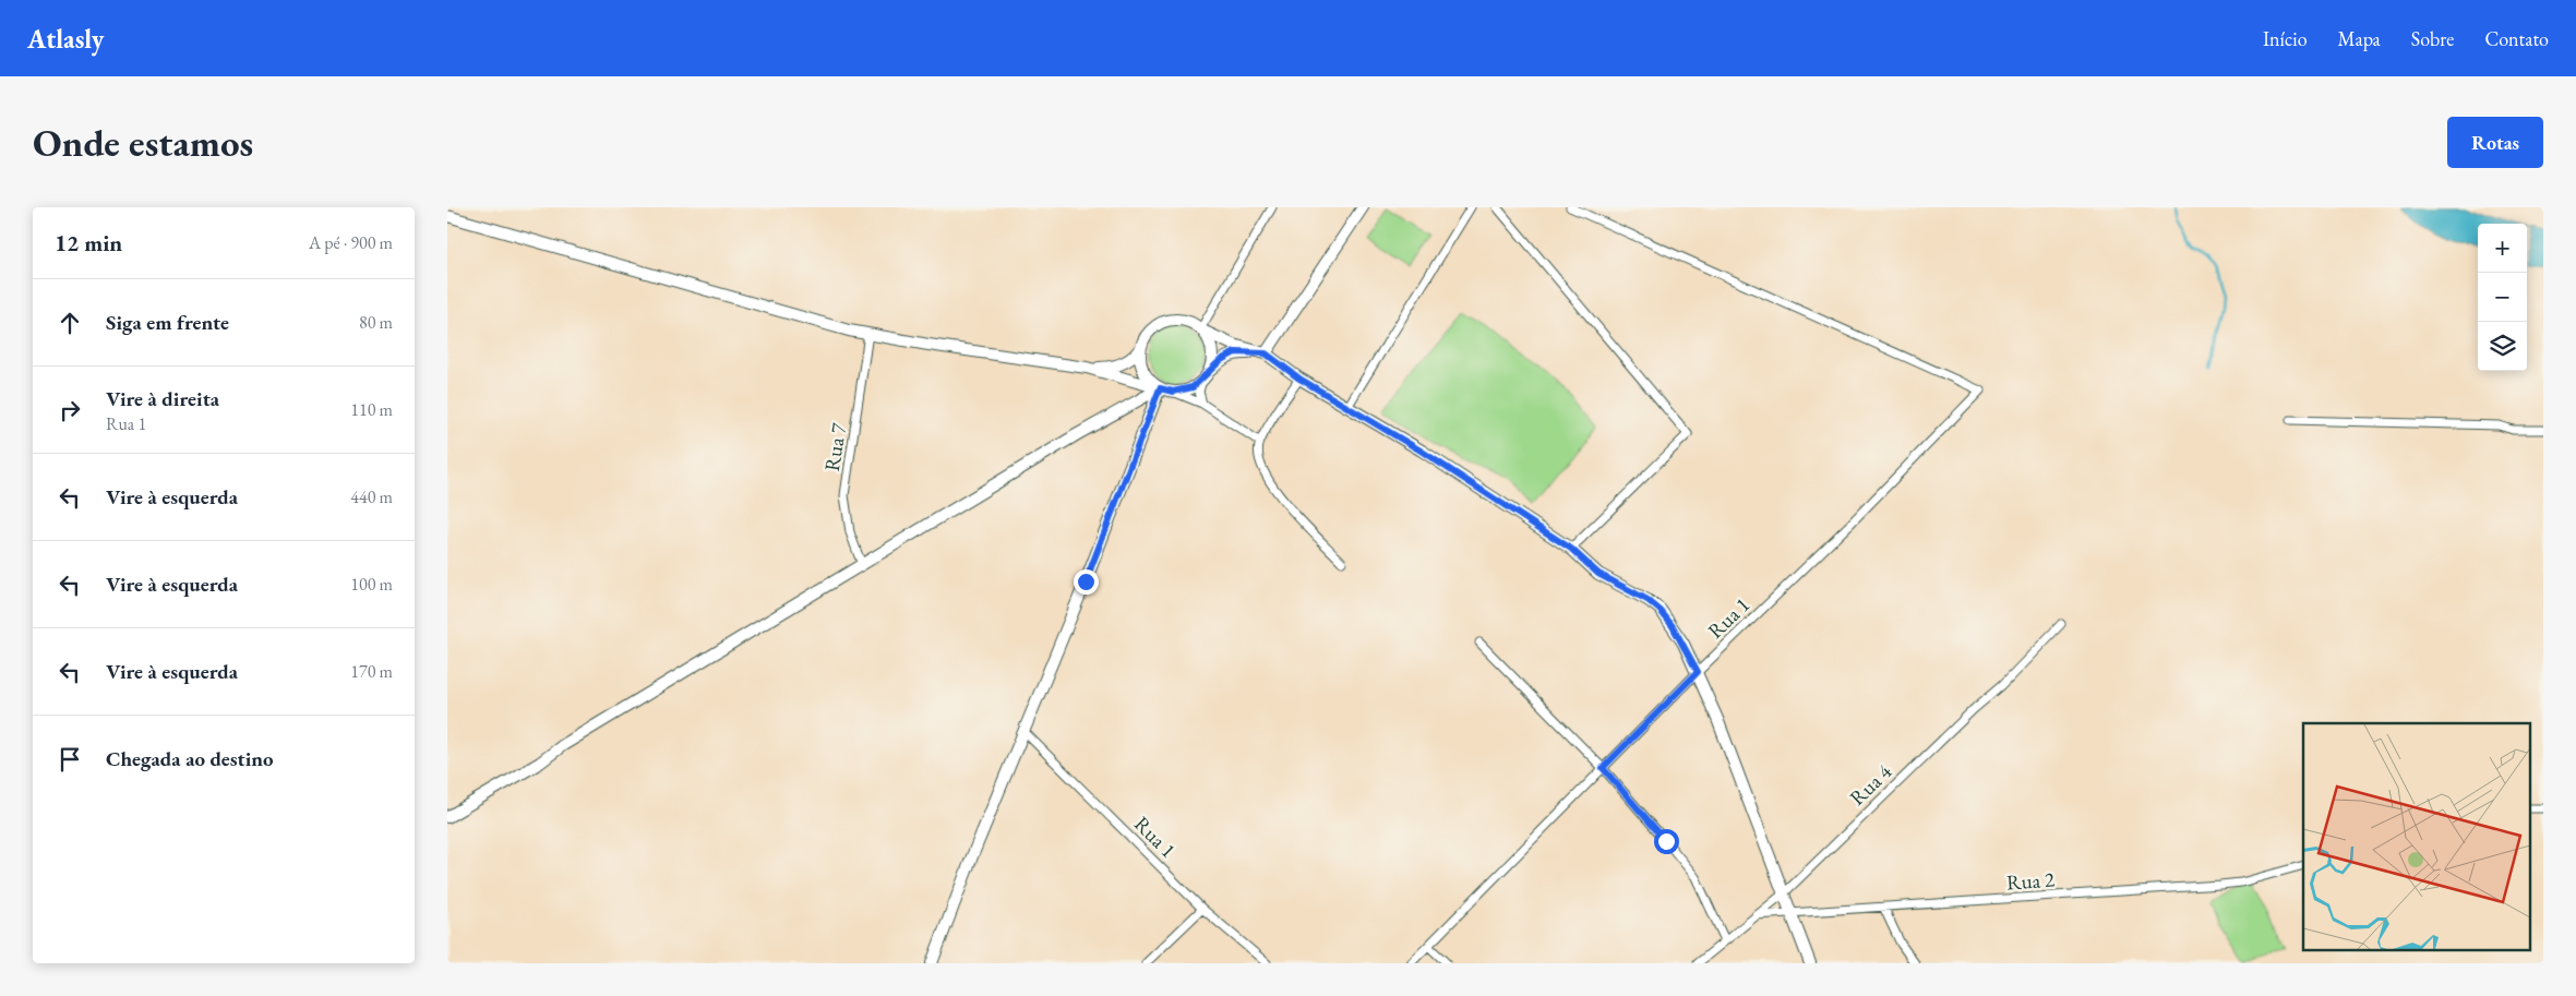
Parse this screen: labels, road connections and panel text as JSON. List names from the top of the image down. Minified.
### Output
{"streets":{"street":["Rua 7","Rua 1","Rua 4","Rua 2"]},"crossings":[["Rua 4","Rua 2"]],"page":{"header":"Atlasly","nav":["Início","Mapa","Sobre","Contato"],"buttons":"Rotas","title":"Onde estamos","heading":["12 min","A pé · 900 m"],"map_buttons":["+","−"],"list":[["Siga em frente","80 m"],["Vire à direita","Rua 1","110 m"],["Vire à esquerda","440 m"],["Vire à esquerda","100 m"],["Vire à esquerda","170 m"],"Chegada ao destino"]}}
